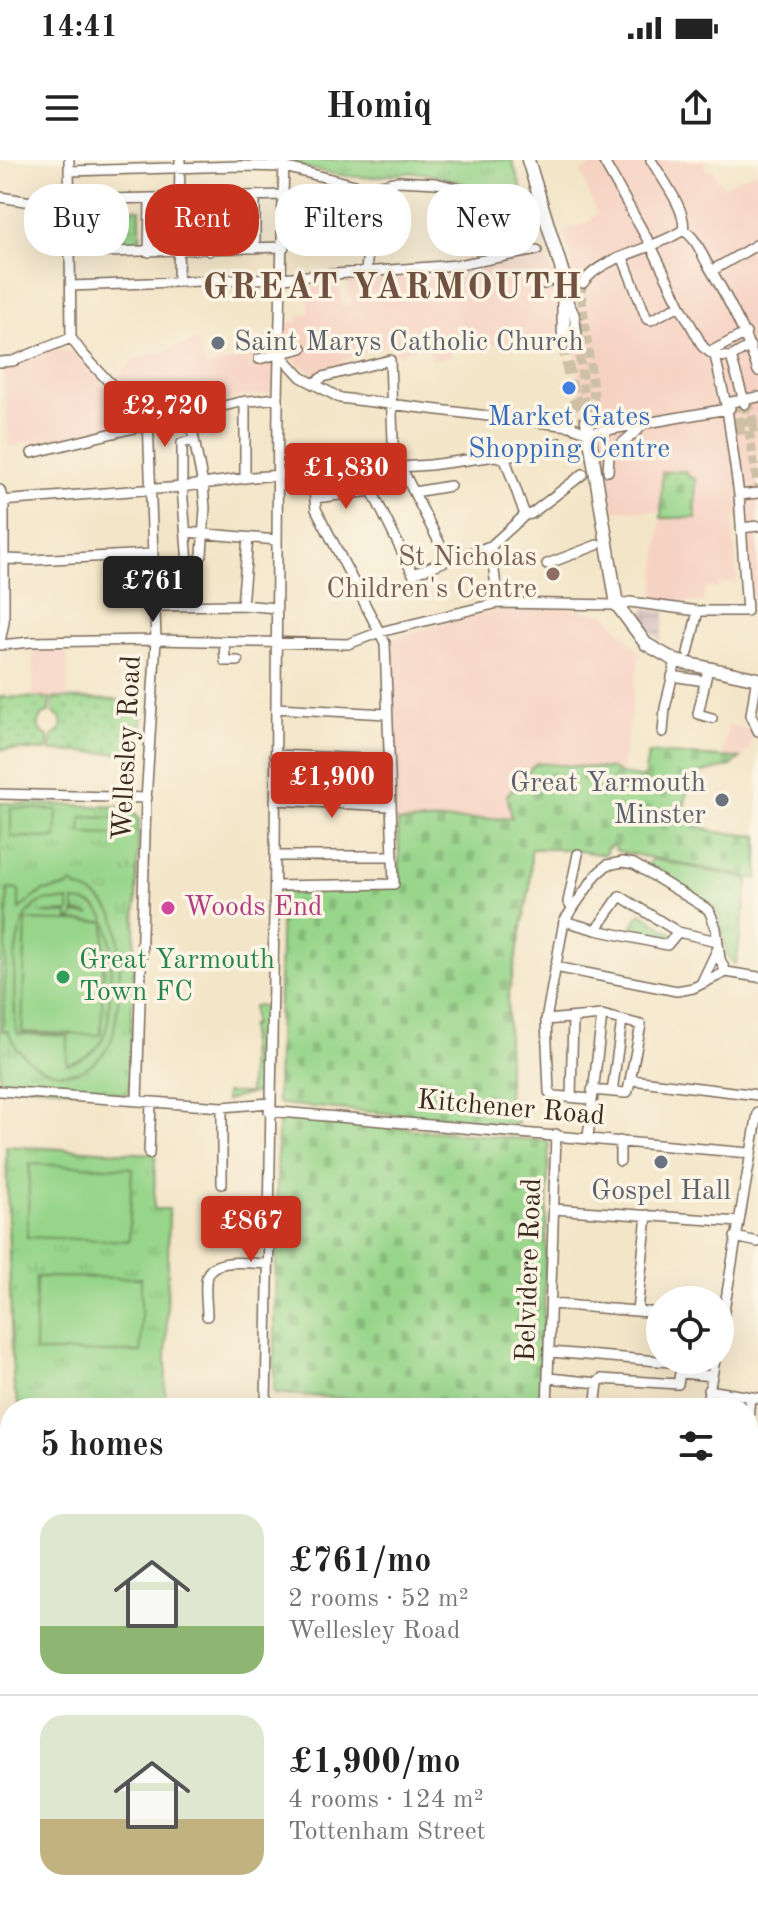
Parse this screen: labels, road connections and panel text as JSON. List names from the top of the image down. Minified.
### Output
{"streets":{"street":["Wellesley Road","Kitchener Road","Belvidere Road"]},"crossings":[["Wellesley Road","Kitchener Road"],["Kitchener Road","Belvidere Road"]],"districts":["GREAT YARMOUTH"],"places":["Saint Marys Catholic Church","Market Gates Shopping Centre","St Nicholas Children's Centre","Great Yarmouth Minster","Woods End","Great Yarmouth Town FC","Gospel Hall"],"page":{"status":"14:41","header":"Homiq","chip":["Buy","Rent","Filters","New"],"price":["£2,720","£1,830","£761","£1,900","£867"],"heading":"5 homes","list":[{"name":"£761/mo","note":"2 rooms · 52 m² · Wellesley Road"},{"name":"£1,900/mo","note":"4 rooms · 124 m² · Tottenham Street"}]}}
